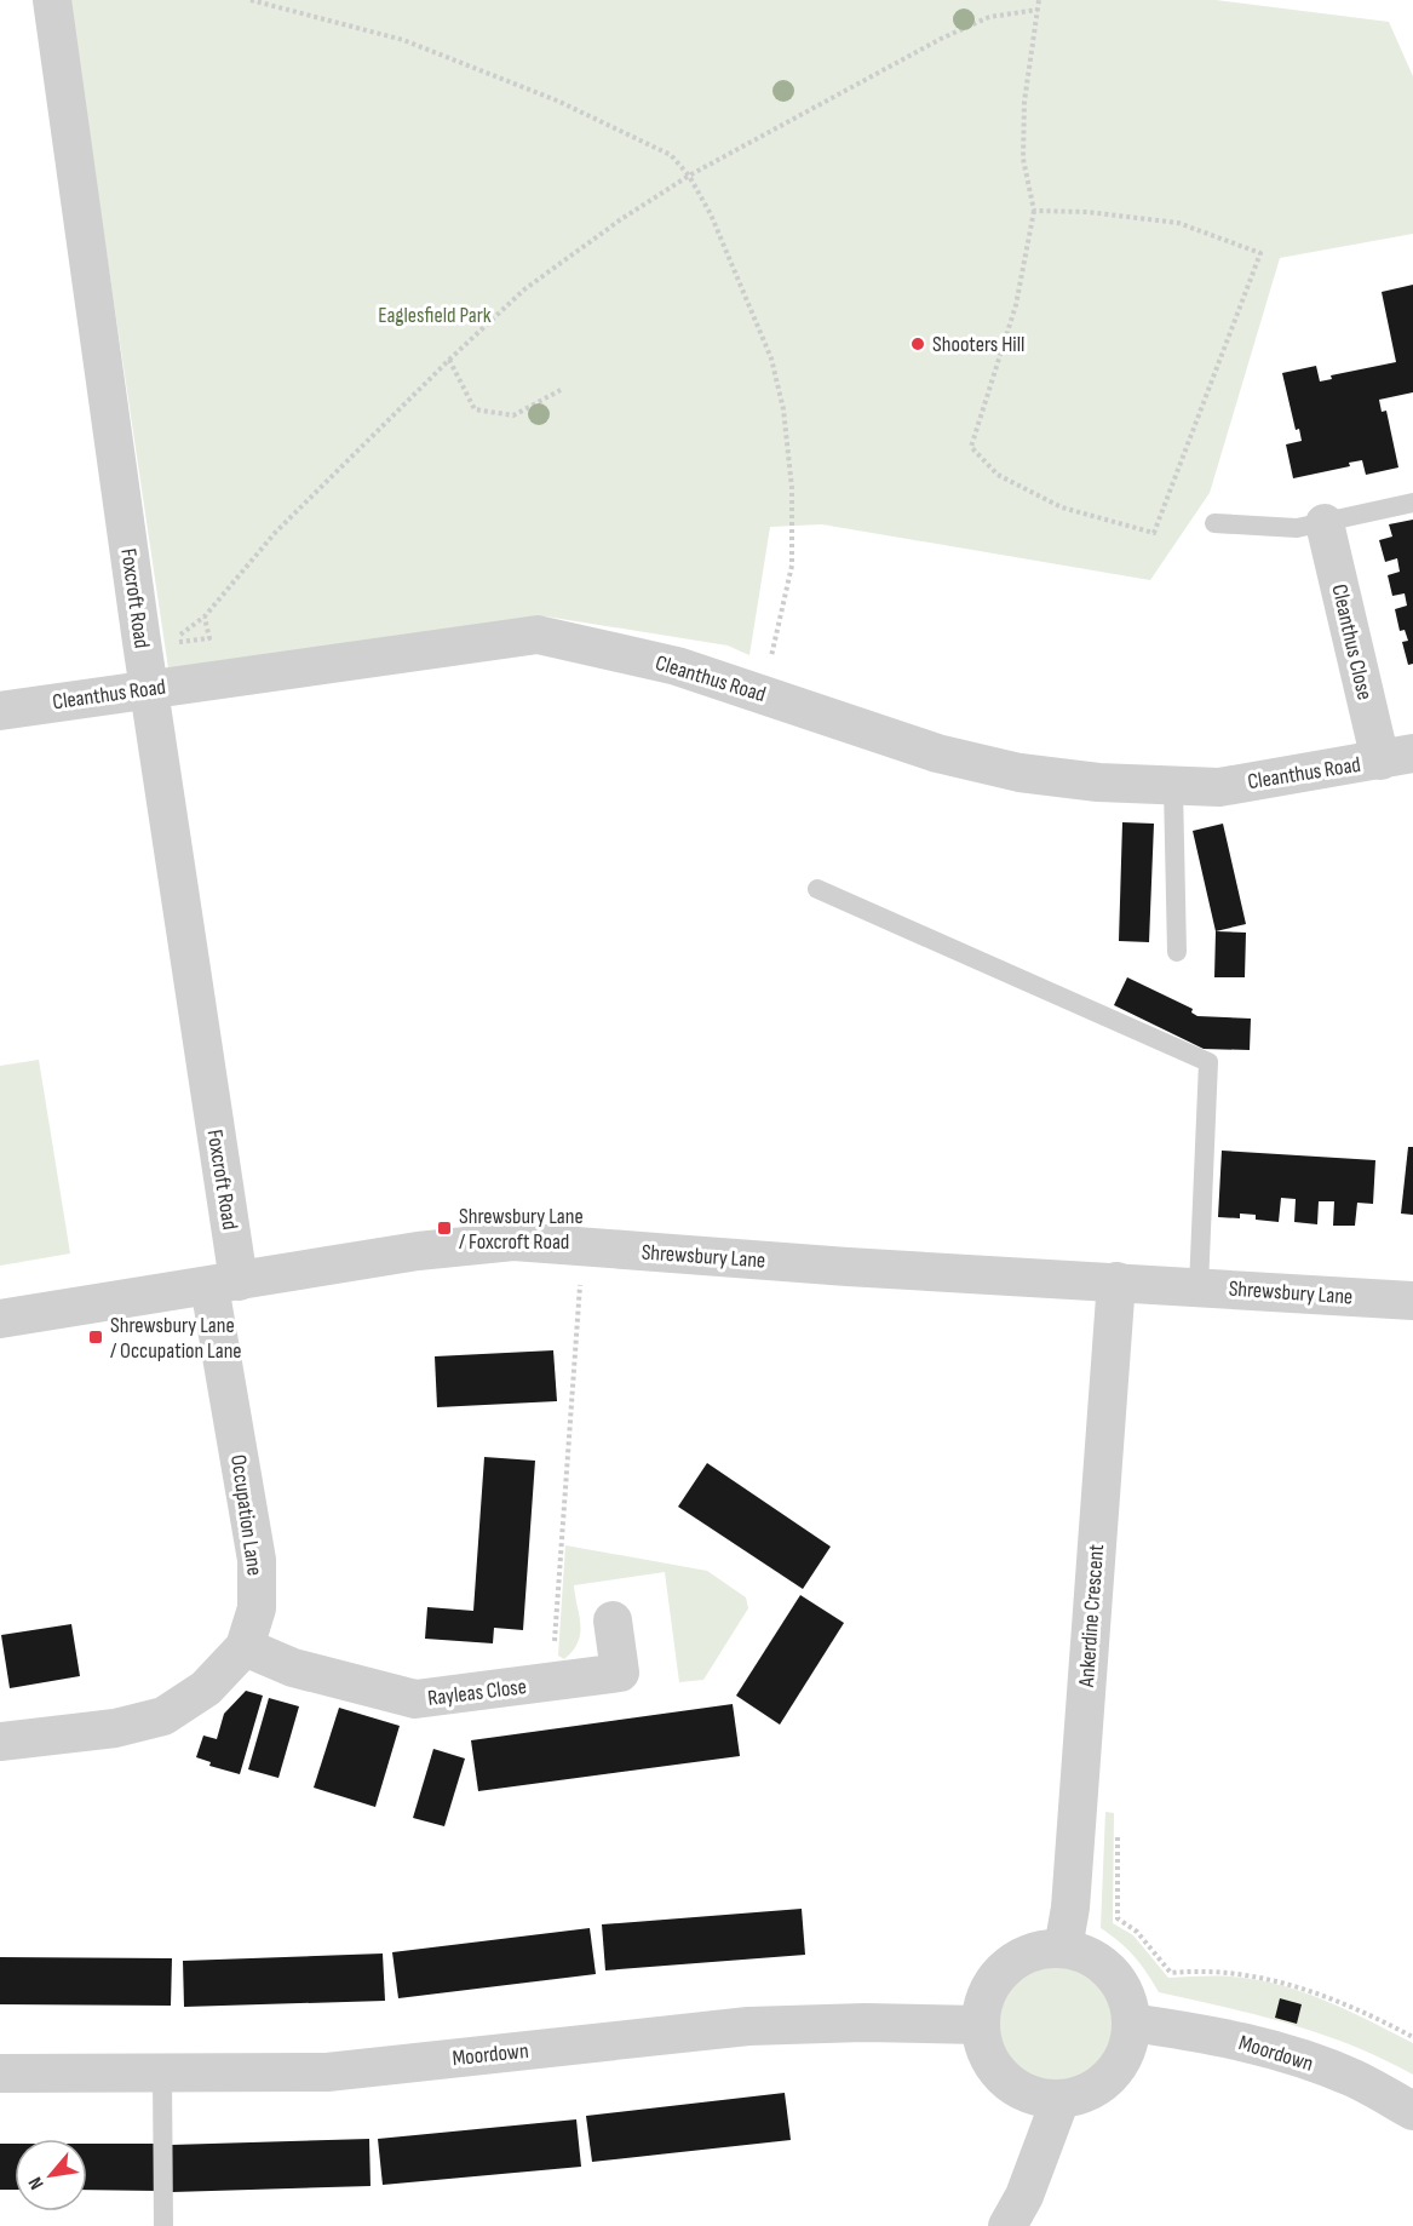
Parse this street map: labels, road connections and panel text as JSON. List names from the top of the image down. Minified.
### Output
{"streets":{"street":["Foxcroft Road","Cleanthus Close","Cleanthus Road","Shrewsbury Lane","Occupation Lane","Ankerdine Crescent","Rayleas Close","Moordown"]},"crossings":[["Foxcroft Road","Cleanthus Road"],["Foxcroft Road","Shrewsbury Lane"],["Foxcroft Road","Occupation Lane"],["Cleanthus Close","Cleanthus Road"],["Shrewsbury Lane","Occupation Lane"],["Shrewsbury Lane","Ankerdine Crescent"],["Occupation Lane","Rayleas Close"],["Ankerdine Crescent","Moordown"]],"parks":["Eaglesfield Park"],"places":{"other":["Shooters Hill"],"transit":["Shrewsbury Lane / Foxcroft Road","Shrewsbury Lane / Occupation Lane"]},"north":"bottom left"}
